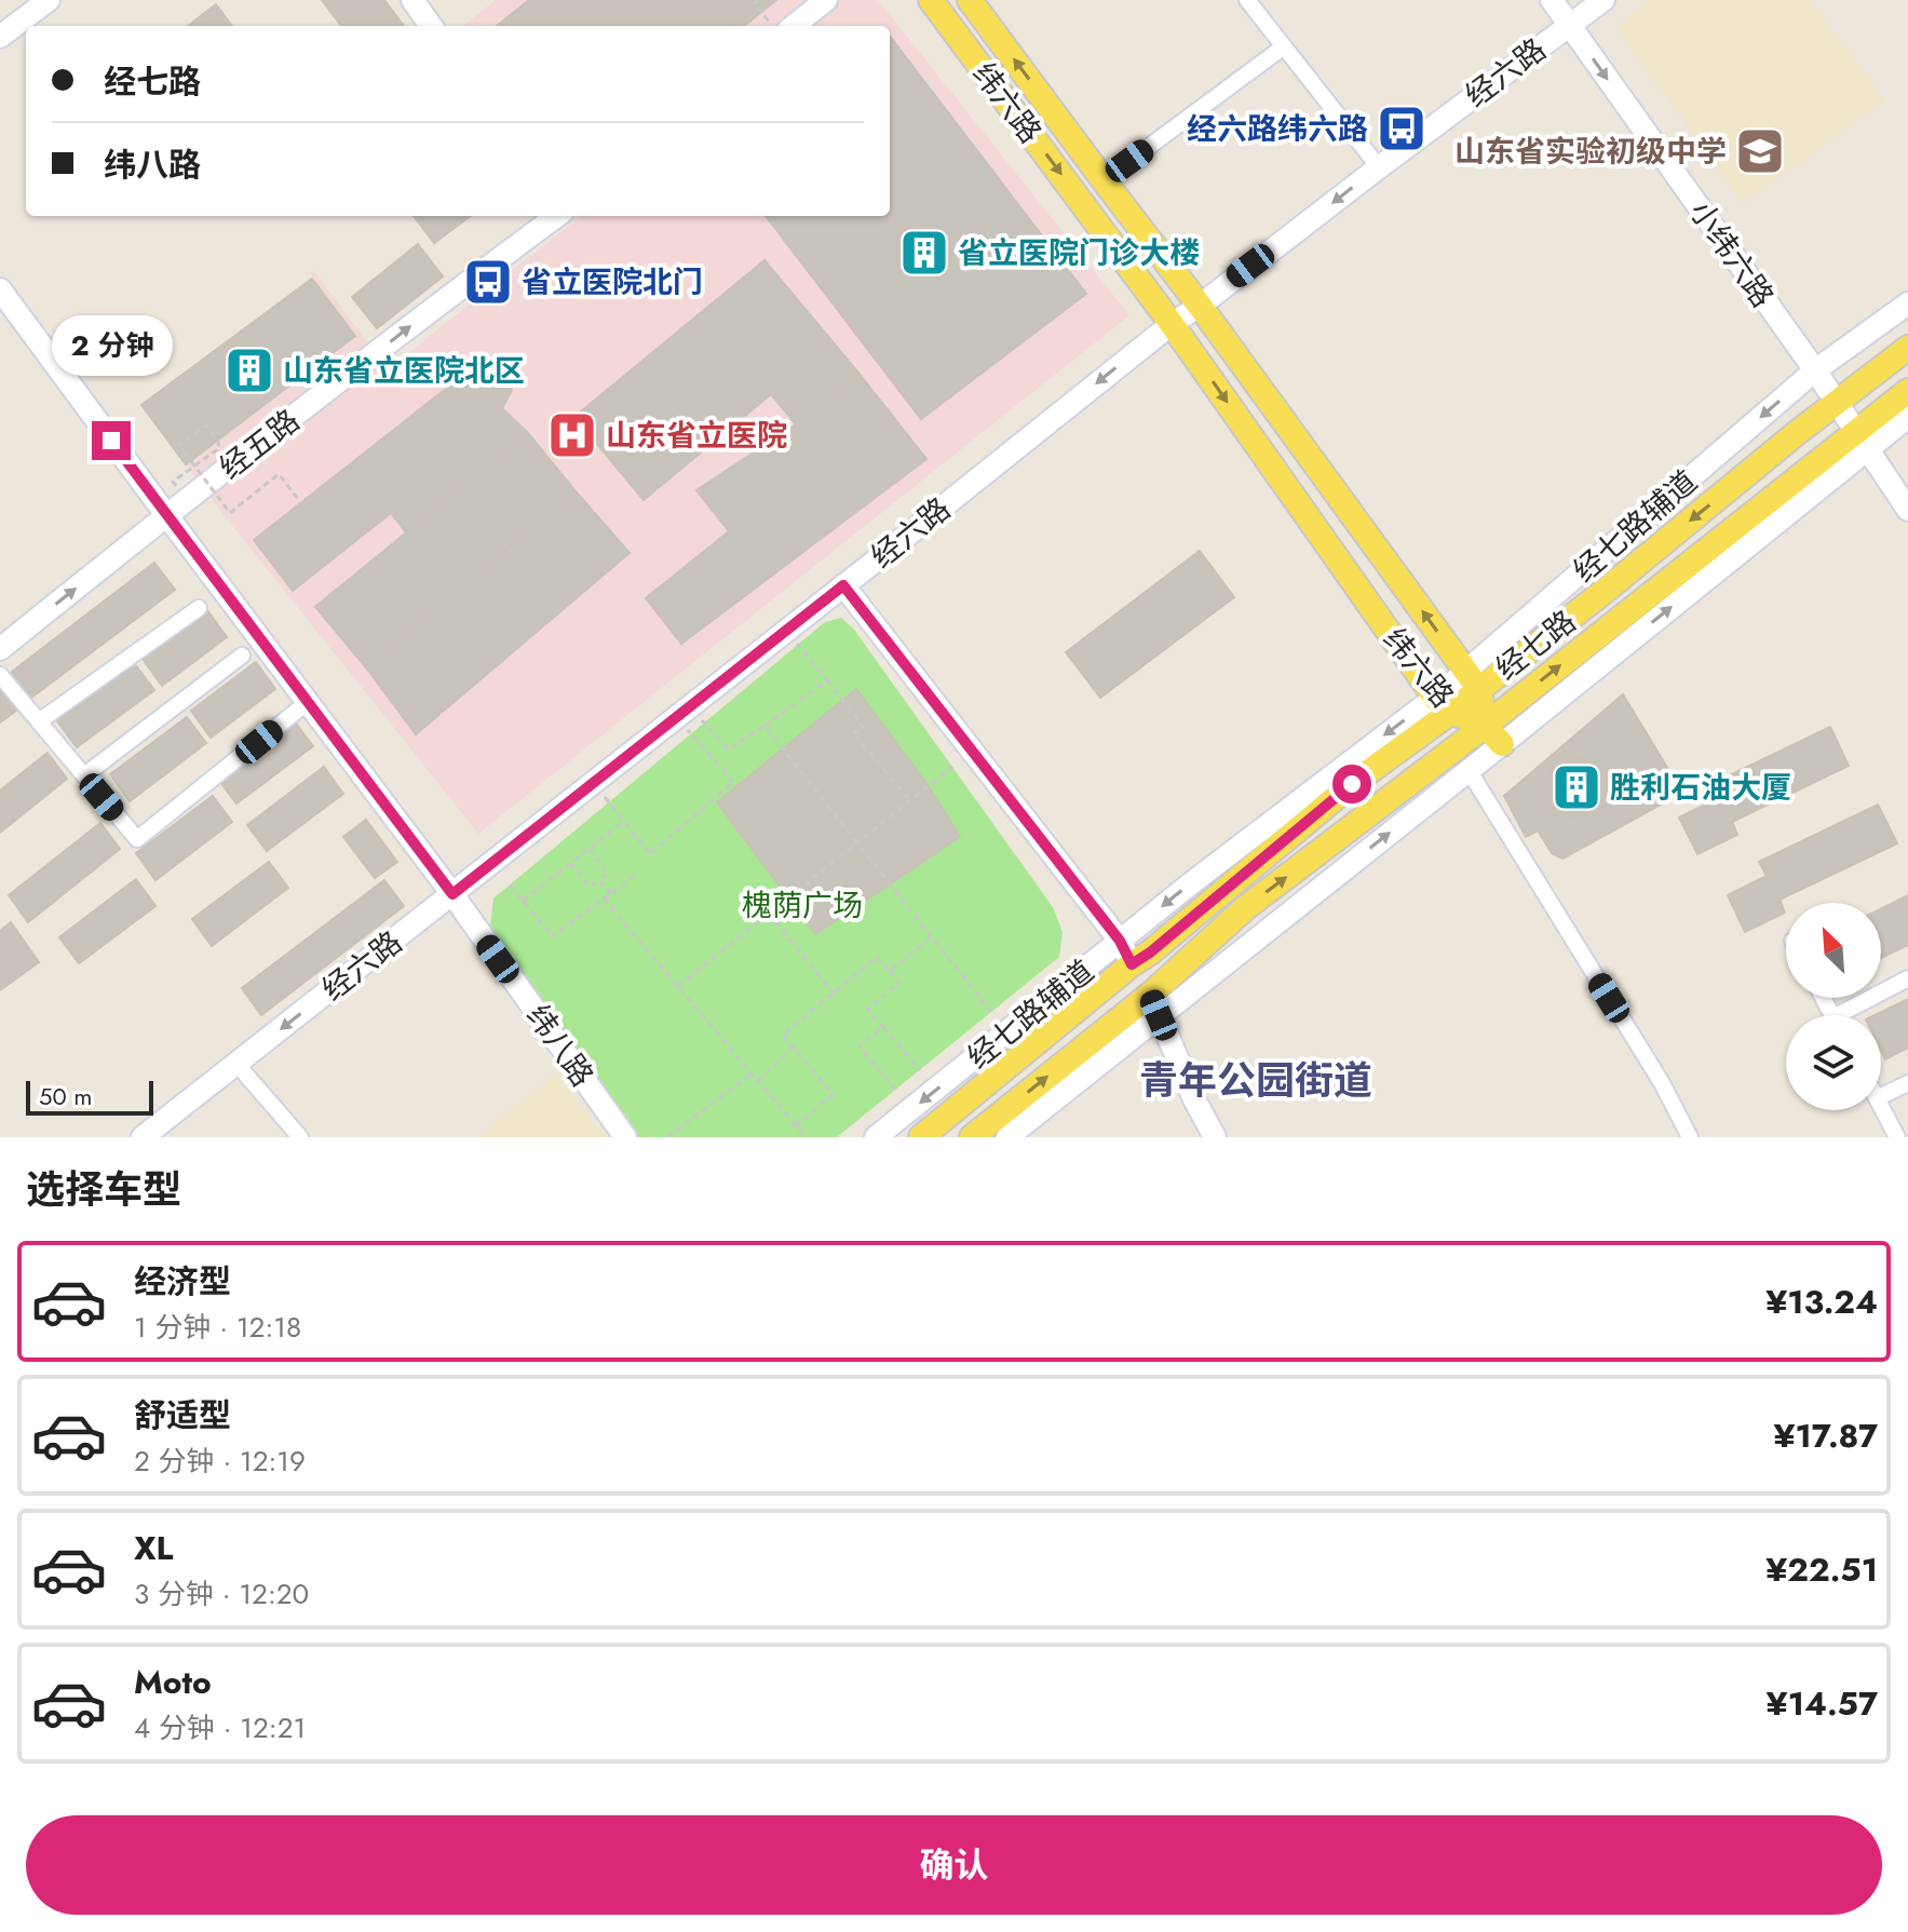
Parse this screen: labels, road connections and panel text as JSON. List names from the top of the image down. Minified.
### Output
{"streets":{"main road":["纬六路","经七路"],"street":["经六路","小纬六路","经五路","经七路辅道","纬八路"]},"crossings":[["经六路","纬六路"],["经六路","小纬六路"],["经六路","纬八路"],["纬六路","经七路辅道"],["纬六路","经七路"],["小纬六路","经七路辅道"],["小纬六路","经七路"],["经五路","纬八路"],["经七路辅道","经七路"]],"one_way":["经六路","小纬六路"],"districts":["青年公园街道"],"parks":["槐荫广场"],"places":{"bus stop":["经六路纬六路","省立医院北门"],"school or university":["山东省实验初级中学"],"building":["省立医院门诊大楼","山东省立医院北区","胜利石油大厦"],"hospital":["山东省立医院"]},"scale_bar":"50 m","north":"top left","page":{"banner":["经七路","纬八路"],"bubble":"2 分钟","scale":"50 m","heading":"选择车型","list":[{"name":"经济型","note":"1 分钟 · 12:18","value":"¥13.24"},{"name":"舒适型","note":"2 分钟 · 12:19","value":"¥17.87"},{"name":"XL","note":"3 分钟 · 12:20","value":"¥22.51"},{"name":"Moto","note":"4 分钟 · 12:21","value":"¥14.57"}],"buttons":"确认"}}
